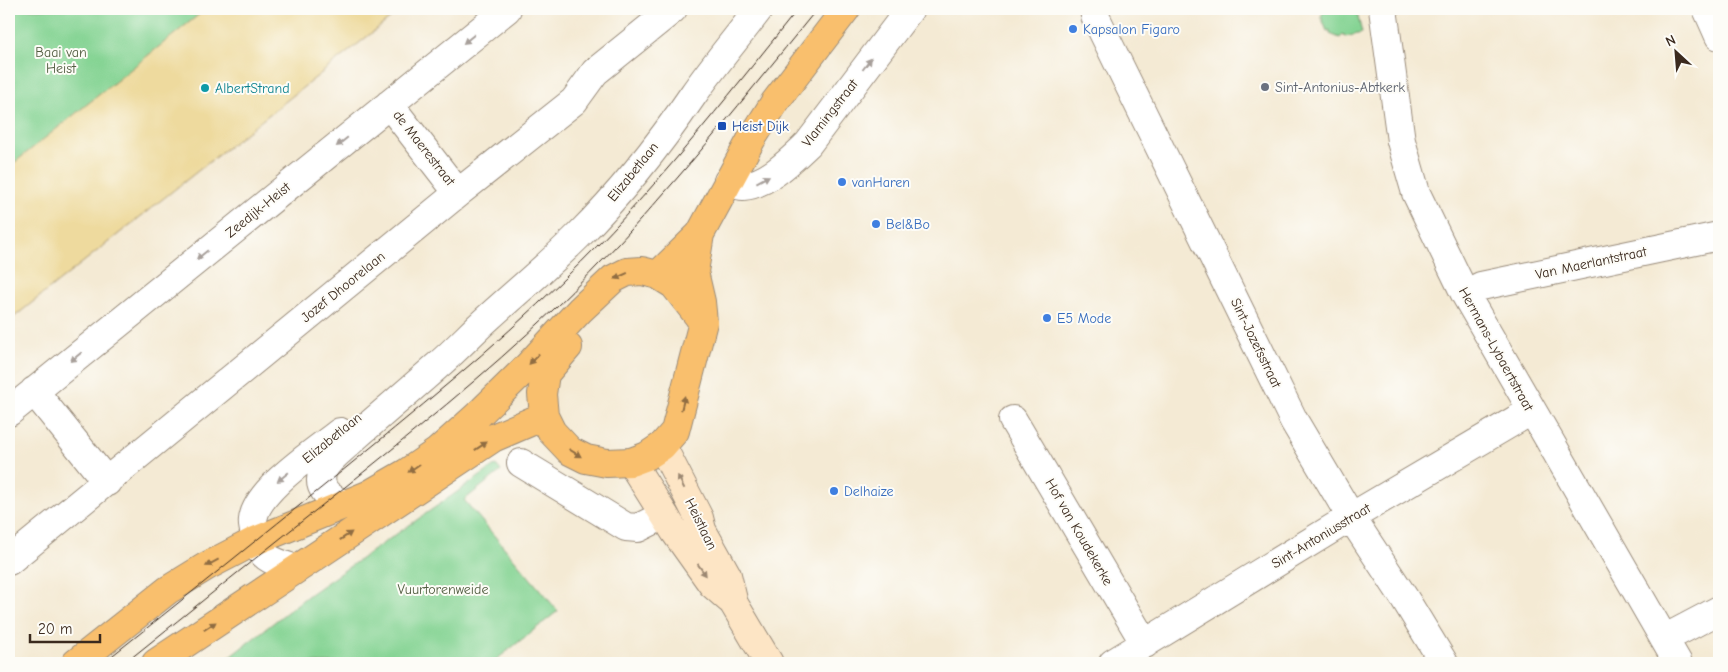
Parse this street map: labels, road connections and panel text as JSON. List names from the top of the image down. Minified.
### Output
{"streets":{"main road":["Heistlaan"],"street":["Vlamingstraat","de Maerestraat","Elizabetlaan","Zeedijk-Heist","Van Maerlantstraat","Jozef Dhoorelaan","Sint-Jozefsstraat","Hermans-Lybaertstraat","Hof van Koudekerke","Sint-Antoniusstraat"]},"crossings":[["de Maerestraat","Zeedijk-Heist"],["de Maerestraat","Jozef Dhoorelaan"],["Van Maerlantstraat","Hermans-Lybaertstraat"],["Sint-Jozefsstraat","Sint-Antoniusstraat"],["Hermans-Lybaertstraat","Sint-Antoniusstraat"],["Hof van Koudekerke","Sint-Antoniusstraat"]],"one_way":["Vlamingstraat","Zeedijk-Heist"],"parks":["Baai van Heist","Vuurtorenweide"],"places":{"other":["Kapsalon Figaro","Sint-Antonius-Abtkerk","AlbertStrand","vanHaren","Bel&Bo","E5 Mode","Delhaize"],"transit":["Heist Dijk"]},"scale_bar":"20 m","north":"top left"}
